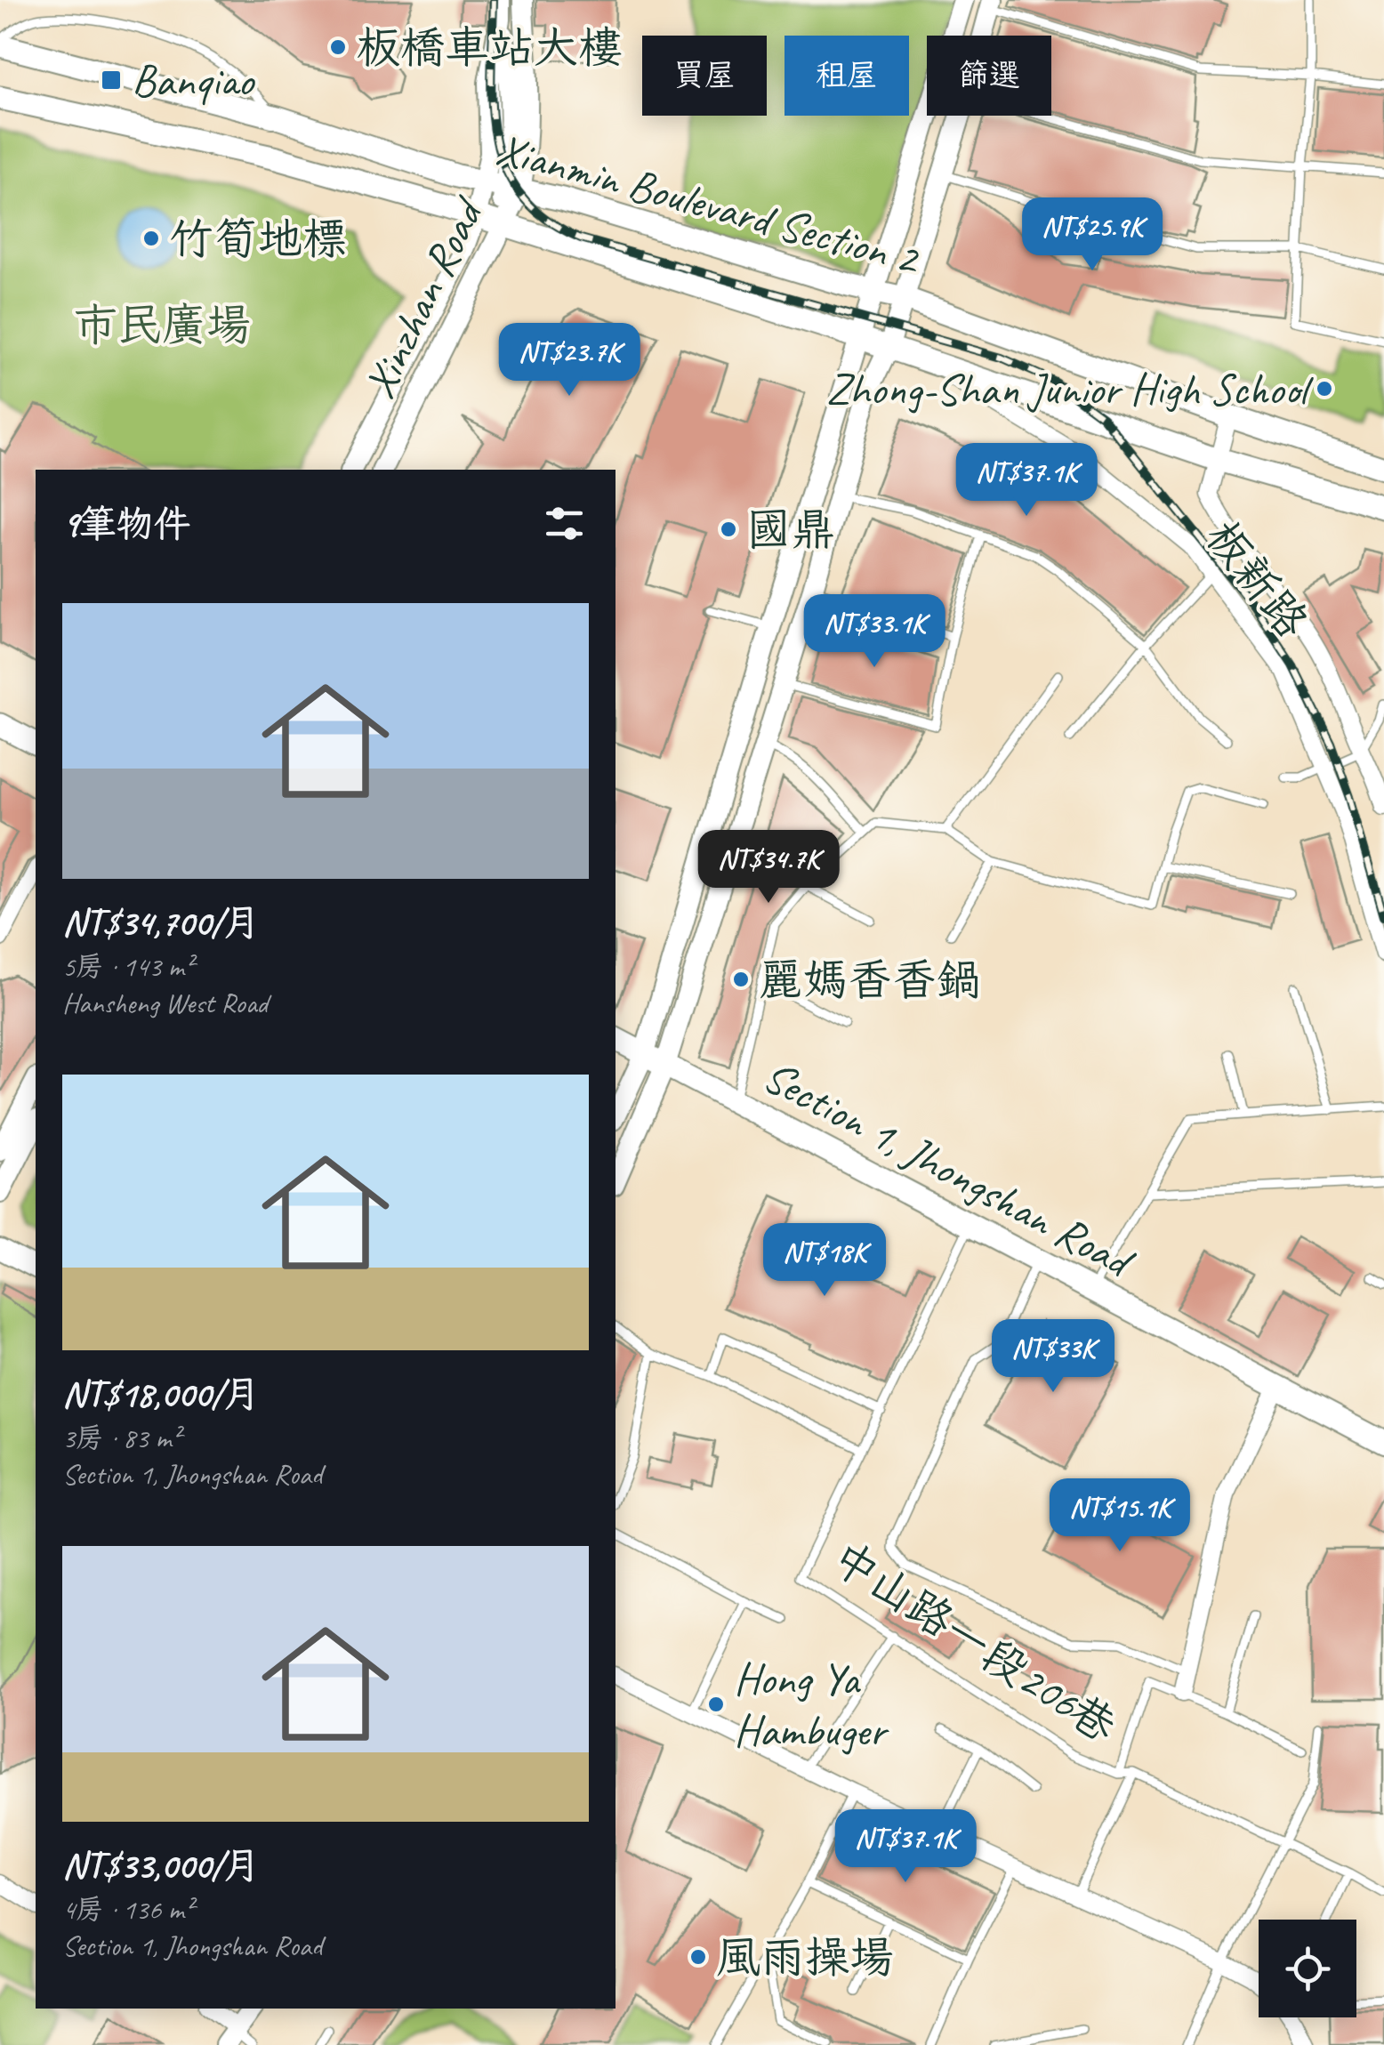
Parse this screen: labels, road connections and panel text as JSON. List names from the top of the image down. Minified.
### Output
{"streets":{"main road":["Xianmin Boulevard Section 2","Section 1, Jhongshan Road"],"street":["Xinzhan Road","板新路"],"lane":["中山路一段206巷"]},"crossings":[["Xianmin Boulevard Section 2","Xinzhan Road"],["Xianmin Boulevard Section 2","板新路"],["Section 1, Jhongshan Road","中山路一段206巷"]],"parks":["市民廣場"],"places":{"other":["板橋車站大樓","竹筍地標","Zhong-Shan Junior High School","國鼎","麗媽香香鍋","Hong Ya Hambuger","風雨操場"],"transit":["Banqiao"]},"page":{"chip":["買屋","租屋","篩選"],"price":["NT$25.9K","NT$23.7K","NT$37.1K","NT$33.1K","NT$34.7K","NT$18K","NT$33K","NT$15.1K","NT$37.1K"],"heading":"9筆物件","list":[{"name":"NT$34,700/月","note":"5房 · 143 m² · Hansheng West Road"},{"name":"NT$18,000/月","note":"3房 · 83 m² · Section 1, Jhongshan Road"},{"name":"NT$33,000/月","note":"4房 · 136 m² · Section 1, Jhongshan Road"}]}}
